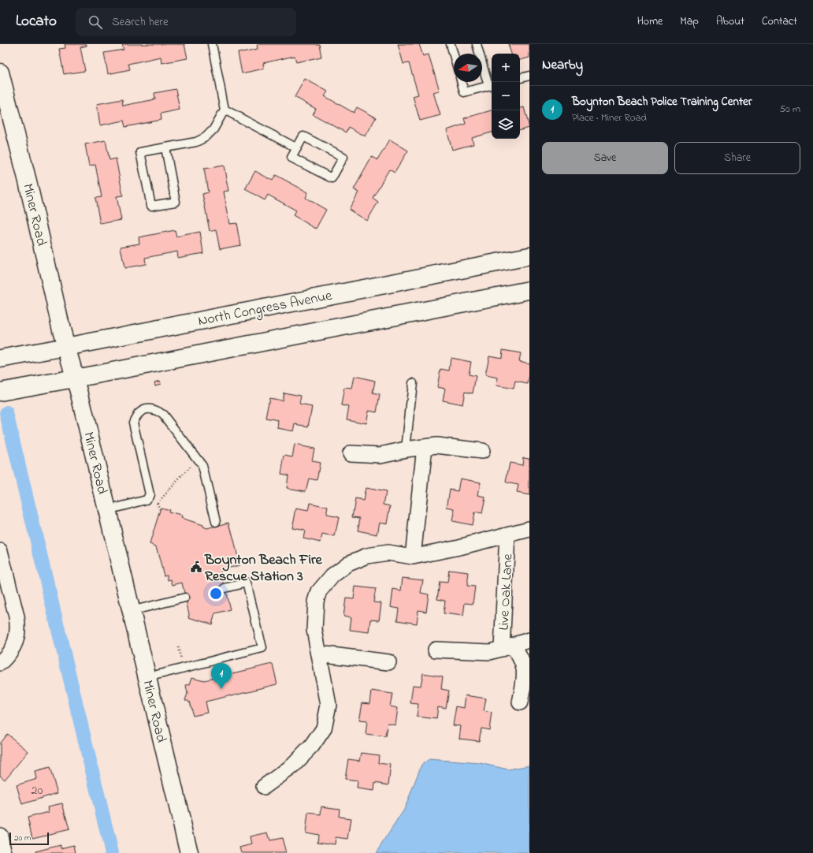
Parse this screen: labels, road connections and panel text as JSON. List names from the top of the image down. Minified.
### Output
{"streets":{"main road":["Miner Road","North Congress Avenue"],"street":["Live Oak Lane"]},"crossings":[["Miner Road","North Congress Avenue"]],"places":{"public building":["Boynton Beach Fire Rescue Station 3"]},"house_numbers":["20"],"scale_bar":"20 m","north":"left","page":{"header":"Locato","search":"Search here","nav":["Home","Map","About","Contact"],"heading":"Nearby","map_buttons":["+","−"],"list":[{"mark":"1","name":"Boynton Beach Police Training Center","note":"Place · Miner Road","value":"50 m"}],"buttons":["Save","Share"],"pins":"1","scale":"20 m"}}
